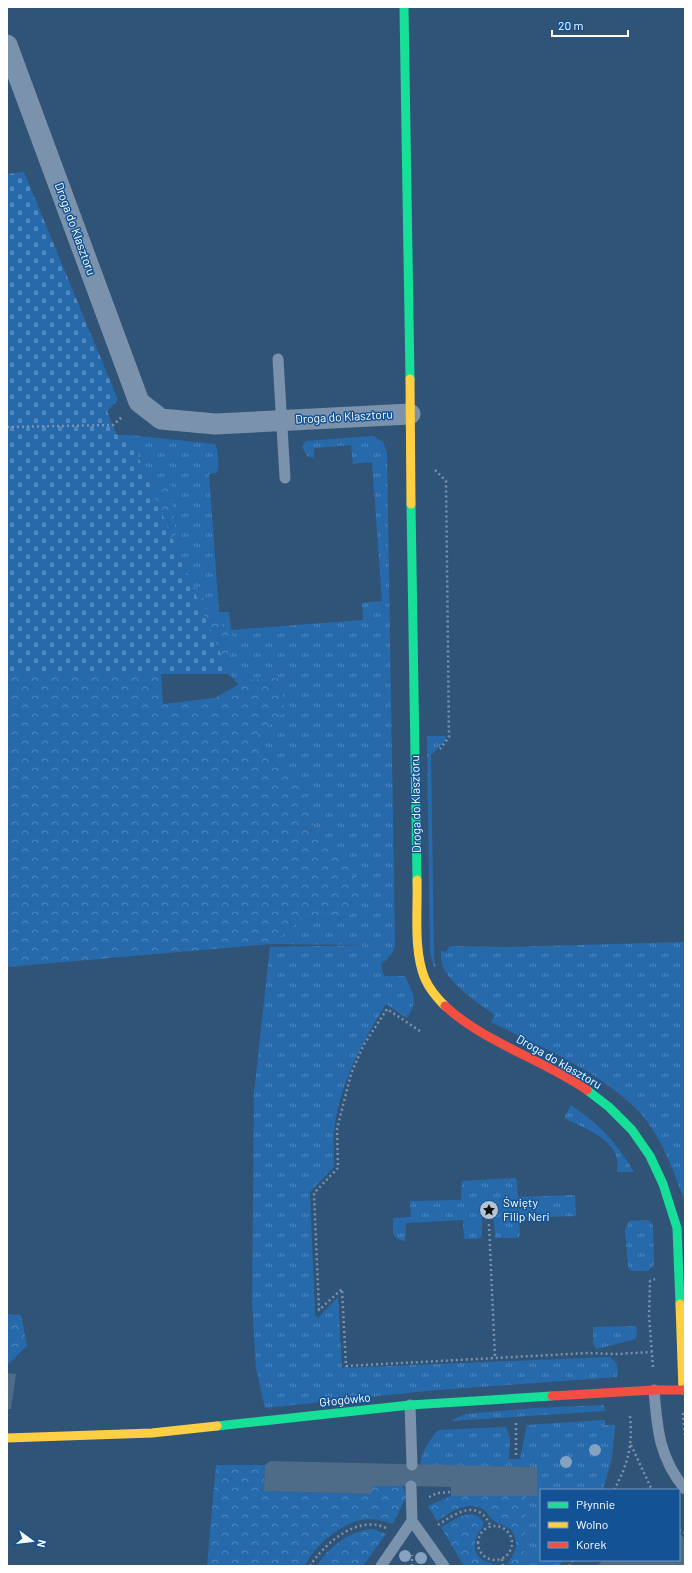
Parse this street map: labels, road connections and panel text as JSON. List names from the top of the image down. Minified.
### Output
{"streets":{"street":["Droga do Klasztoru","Droga do klasztoru","Głogówko"]},"crossings":[["Droga do Klasztoru","Droga do klasztoru"],["Droga do klasztoru","Głogówko"]],"places":{"place":["Święty Filip Neri"]},"legend":["Płynnie","Wolno","Korek"],"scale_bar":"20 m","north":"right"}
